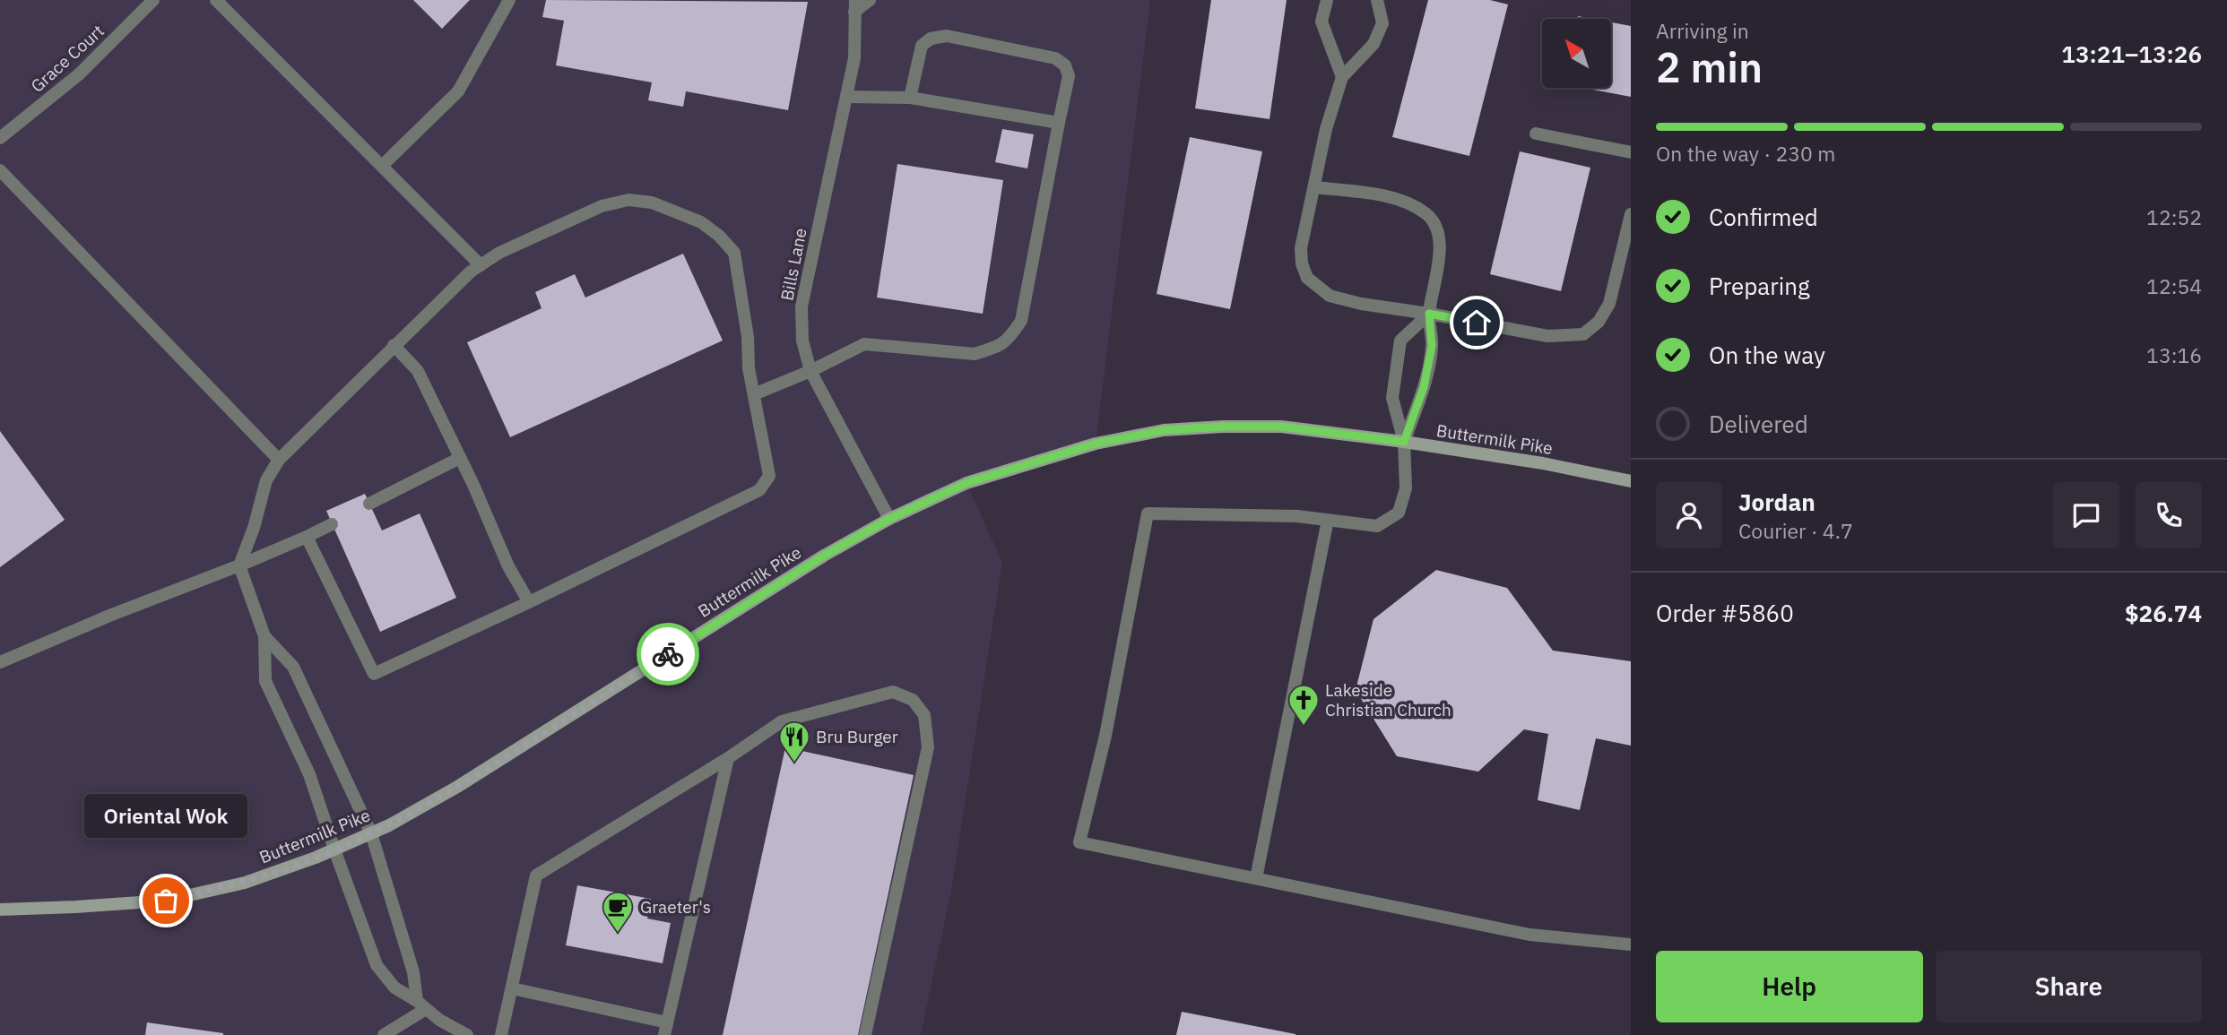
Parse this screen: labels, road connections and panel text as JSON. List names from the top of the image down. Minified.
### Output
{"streets":{"main road":["Buttermilk Pike"],"street":["Grace Court","Bills Lane"]},"crossings":[["Bills Lane","Buttermilk Pike"]],"places":{"church":["Lakeside Christian Church"],"restaurant":["Bru Burger"],"other":["Oriental Wok"],"cafe":["Graeter's"]},"north":"top left","page":{"heading":["2 min","Arriving in","13:21–13:26"],"panel":["Jordan","Courier · 4.7","Order #5860","$26.74"],"bar":"On the way · 230 m","list":[["Confirmed","12:52"],["Preparing","12:54"],["On the way","13:16"],"Delivered"],"bubble":"Oriental Wok","buttons":["Help","Share"]}}
